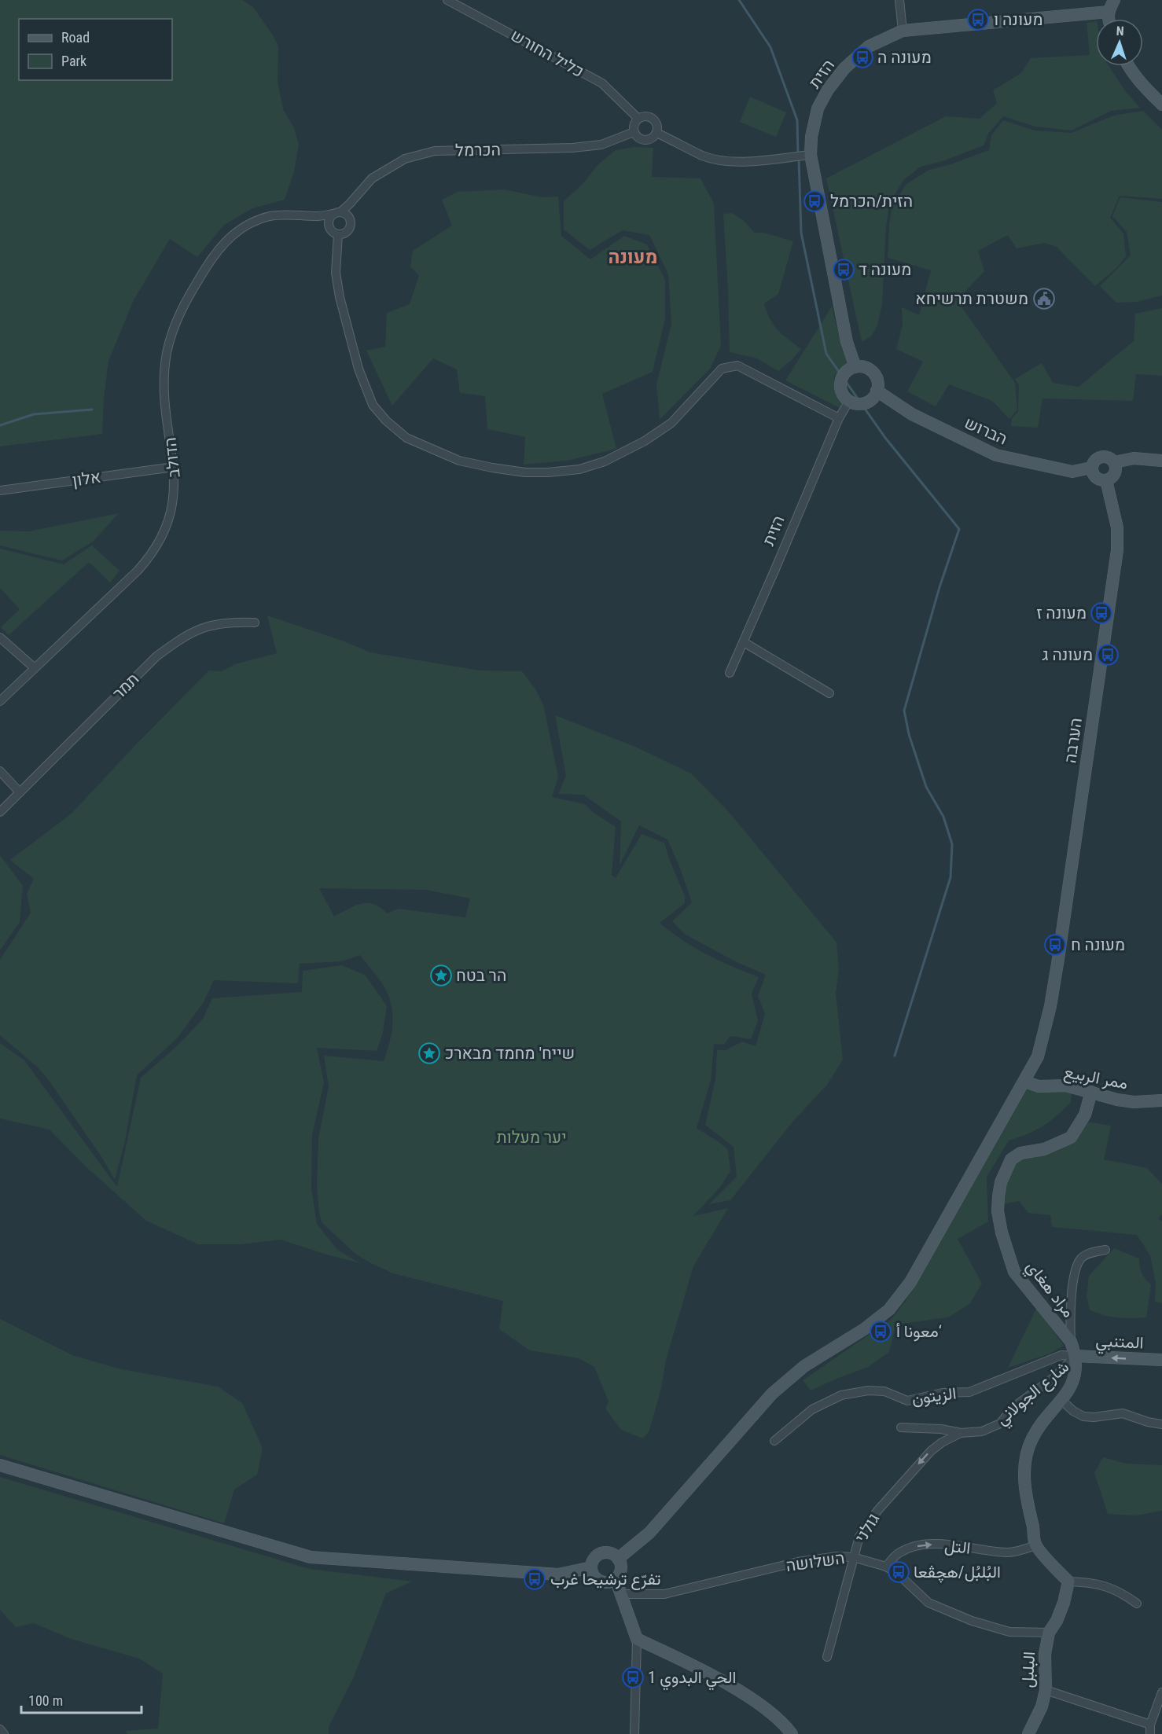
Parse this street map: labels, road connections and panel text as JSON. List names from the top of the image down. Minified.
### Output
{"streets":{"street":["כליל החורש","הזית","הכרמל","הברוש","הדולב","אלון","תמר","הערבה","ممر الربيع","مراد هغاي","المتنبي","شارع الجولاني","الزيتون","גולני","التل","השלושה","البلبل"]},"crossings":[["כליל החורש","הכרמל"],["הזית","הברוש"],["הכרמל","הדולב"],["הברוש","הערבה"],["הדולב","אלון"],["הערבה","ممر الربيع"],["ممر الربيع","مراد هغاي"],["مراد هغاي","المتنبي"],["مراد هغاي","شارع الجولاني"],["مراد هغاي","الزيتون"],["المتنبي","شارع الجولاني"],["المتنبي","الزيتون"],["شارع الجولاني","الزيتون"],["شارع الجولاني","גולני"],["גולני","השלושה"],["التل","השלושה"],["השלושה","البلبل"]],"one_way":["גולני","التل"],"districts":["מעונה"],"parks":["יער מעלות"],"places":{"bus stop":["מעונה ו","מעונה ה","הזית/הכרמל","מעונה ד","מעונה ז","מעונה ג","מעונה ח","معونا أ‘","البُلبُل/هچڤعا","تفرّع ترشيحا غرب","الحي البدوي 1"],"public building":["משטרת תרשיחא"],"place":["הר בטח","שייח' מחמד מבארכ"]},"legend":["Road","Park"],"scale_bar":"100 m","north":"top"}
